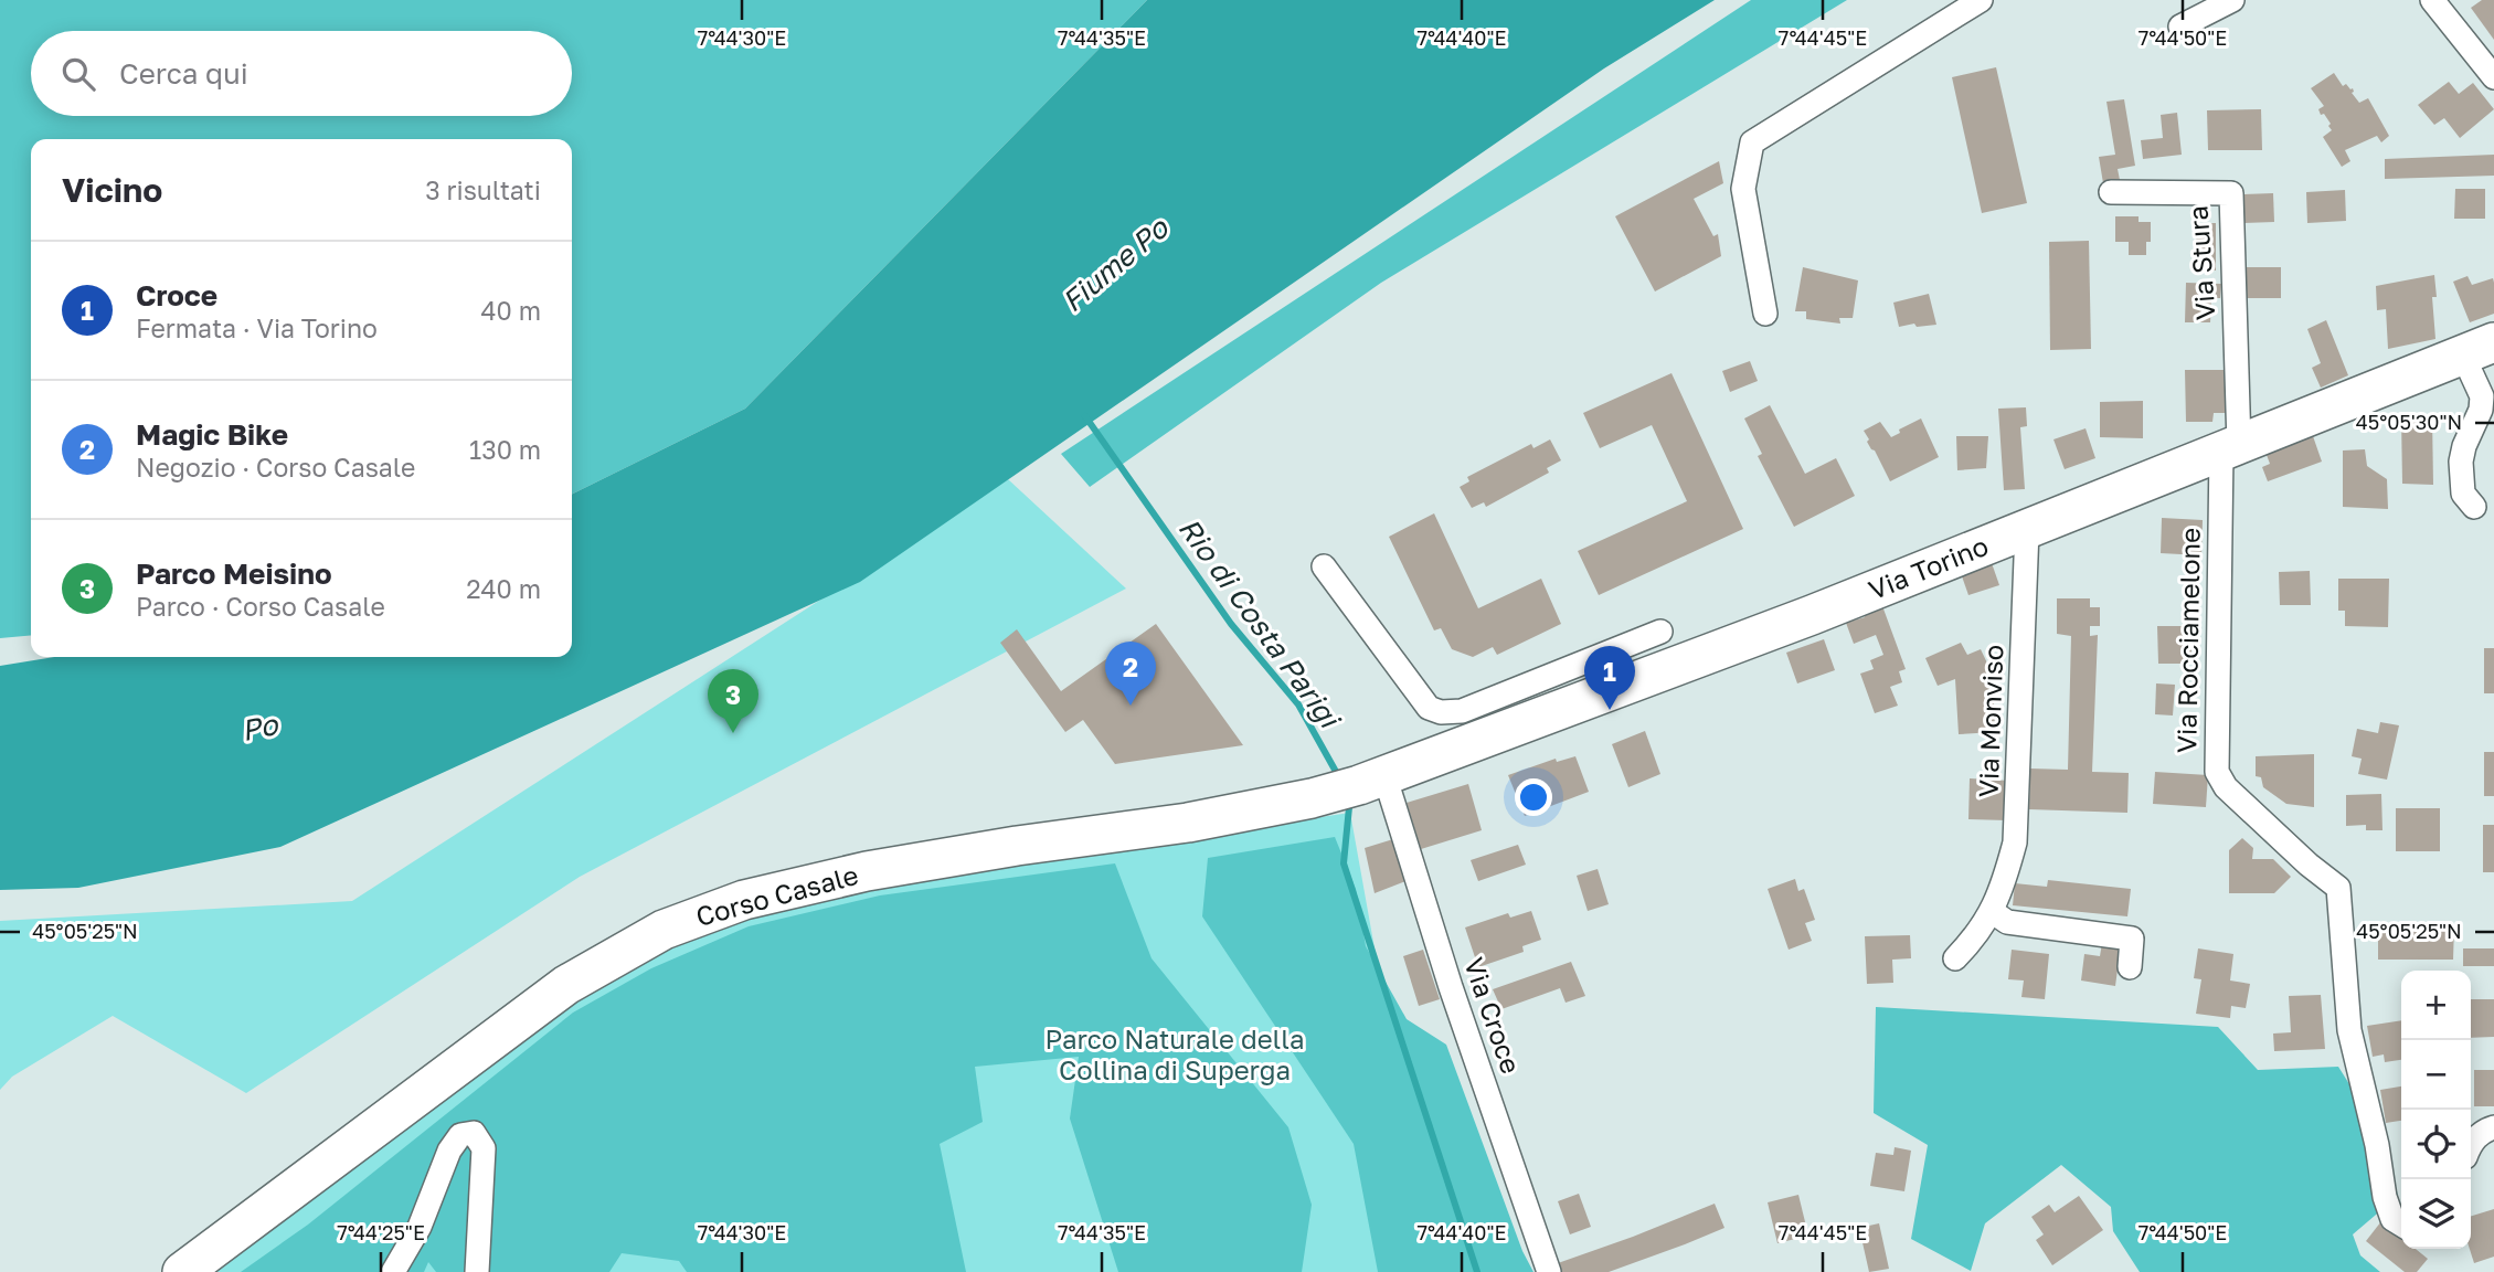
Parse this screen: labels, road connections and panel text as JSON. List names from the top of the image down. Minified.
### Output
{"streets":{"main road":["Via Torino","Corso Casale"],"street":["Via Stura","Via Rocciamelone","Via Monviso","Via Croce"]},"crossings":[["Via Stura","Via Torino"],["Via Stura","Via Rocciamelone"],["Via Torino","Via Rocciamelone"],["Via Torino","Via Monviso"],["Via Torino","Corso Casale"],["Via Torino","Via Croce"],["Corso Casale","Via Croce"]],"water":["Fiume Po","Rio di Costa Parigi","Po"],"parks":["Parco Naturale della Collina di Superga"],"page":{"search":"Cerca qui","heading":["Vicino","3 risultati"],"list":[{"mark":"1","name":"Croce","note":"Fermata · Via Torino","value":"40 m"},{"mark":"2","name":"Magic Bike","note":"Negozio · Corso Casale","value":"130 m"},{"mark":"3","name":"Parco Meisino","note":"Parco · Corso Casale","value":"240 m"}],"pins":["2","1","3"],"map_buttons":["+","−"]},"coordinates":["7°44'30\"E","7°44'35\"E","7°44'40\"E","7°44'45\"E","7°44'50\"E","45°05'30\"N","45°05'25\"N","7°44'25\"E"]}
